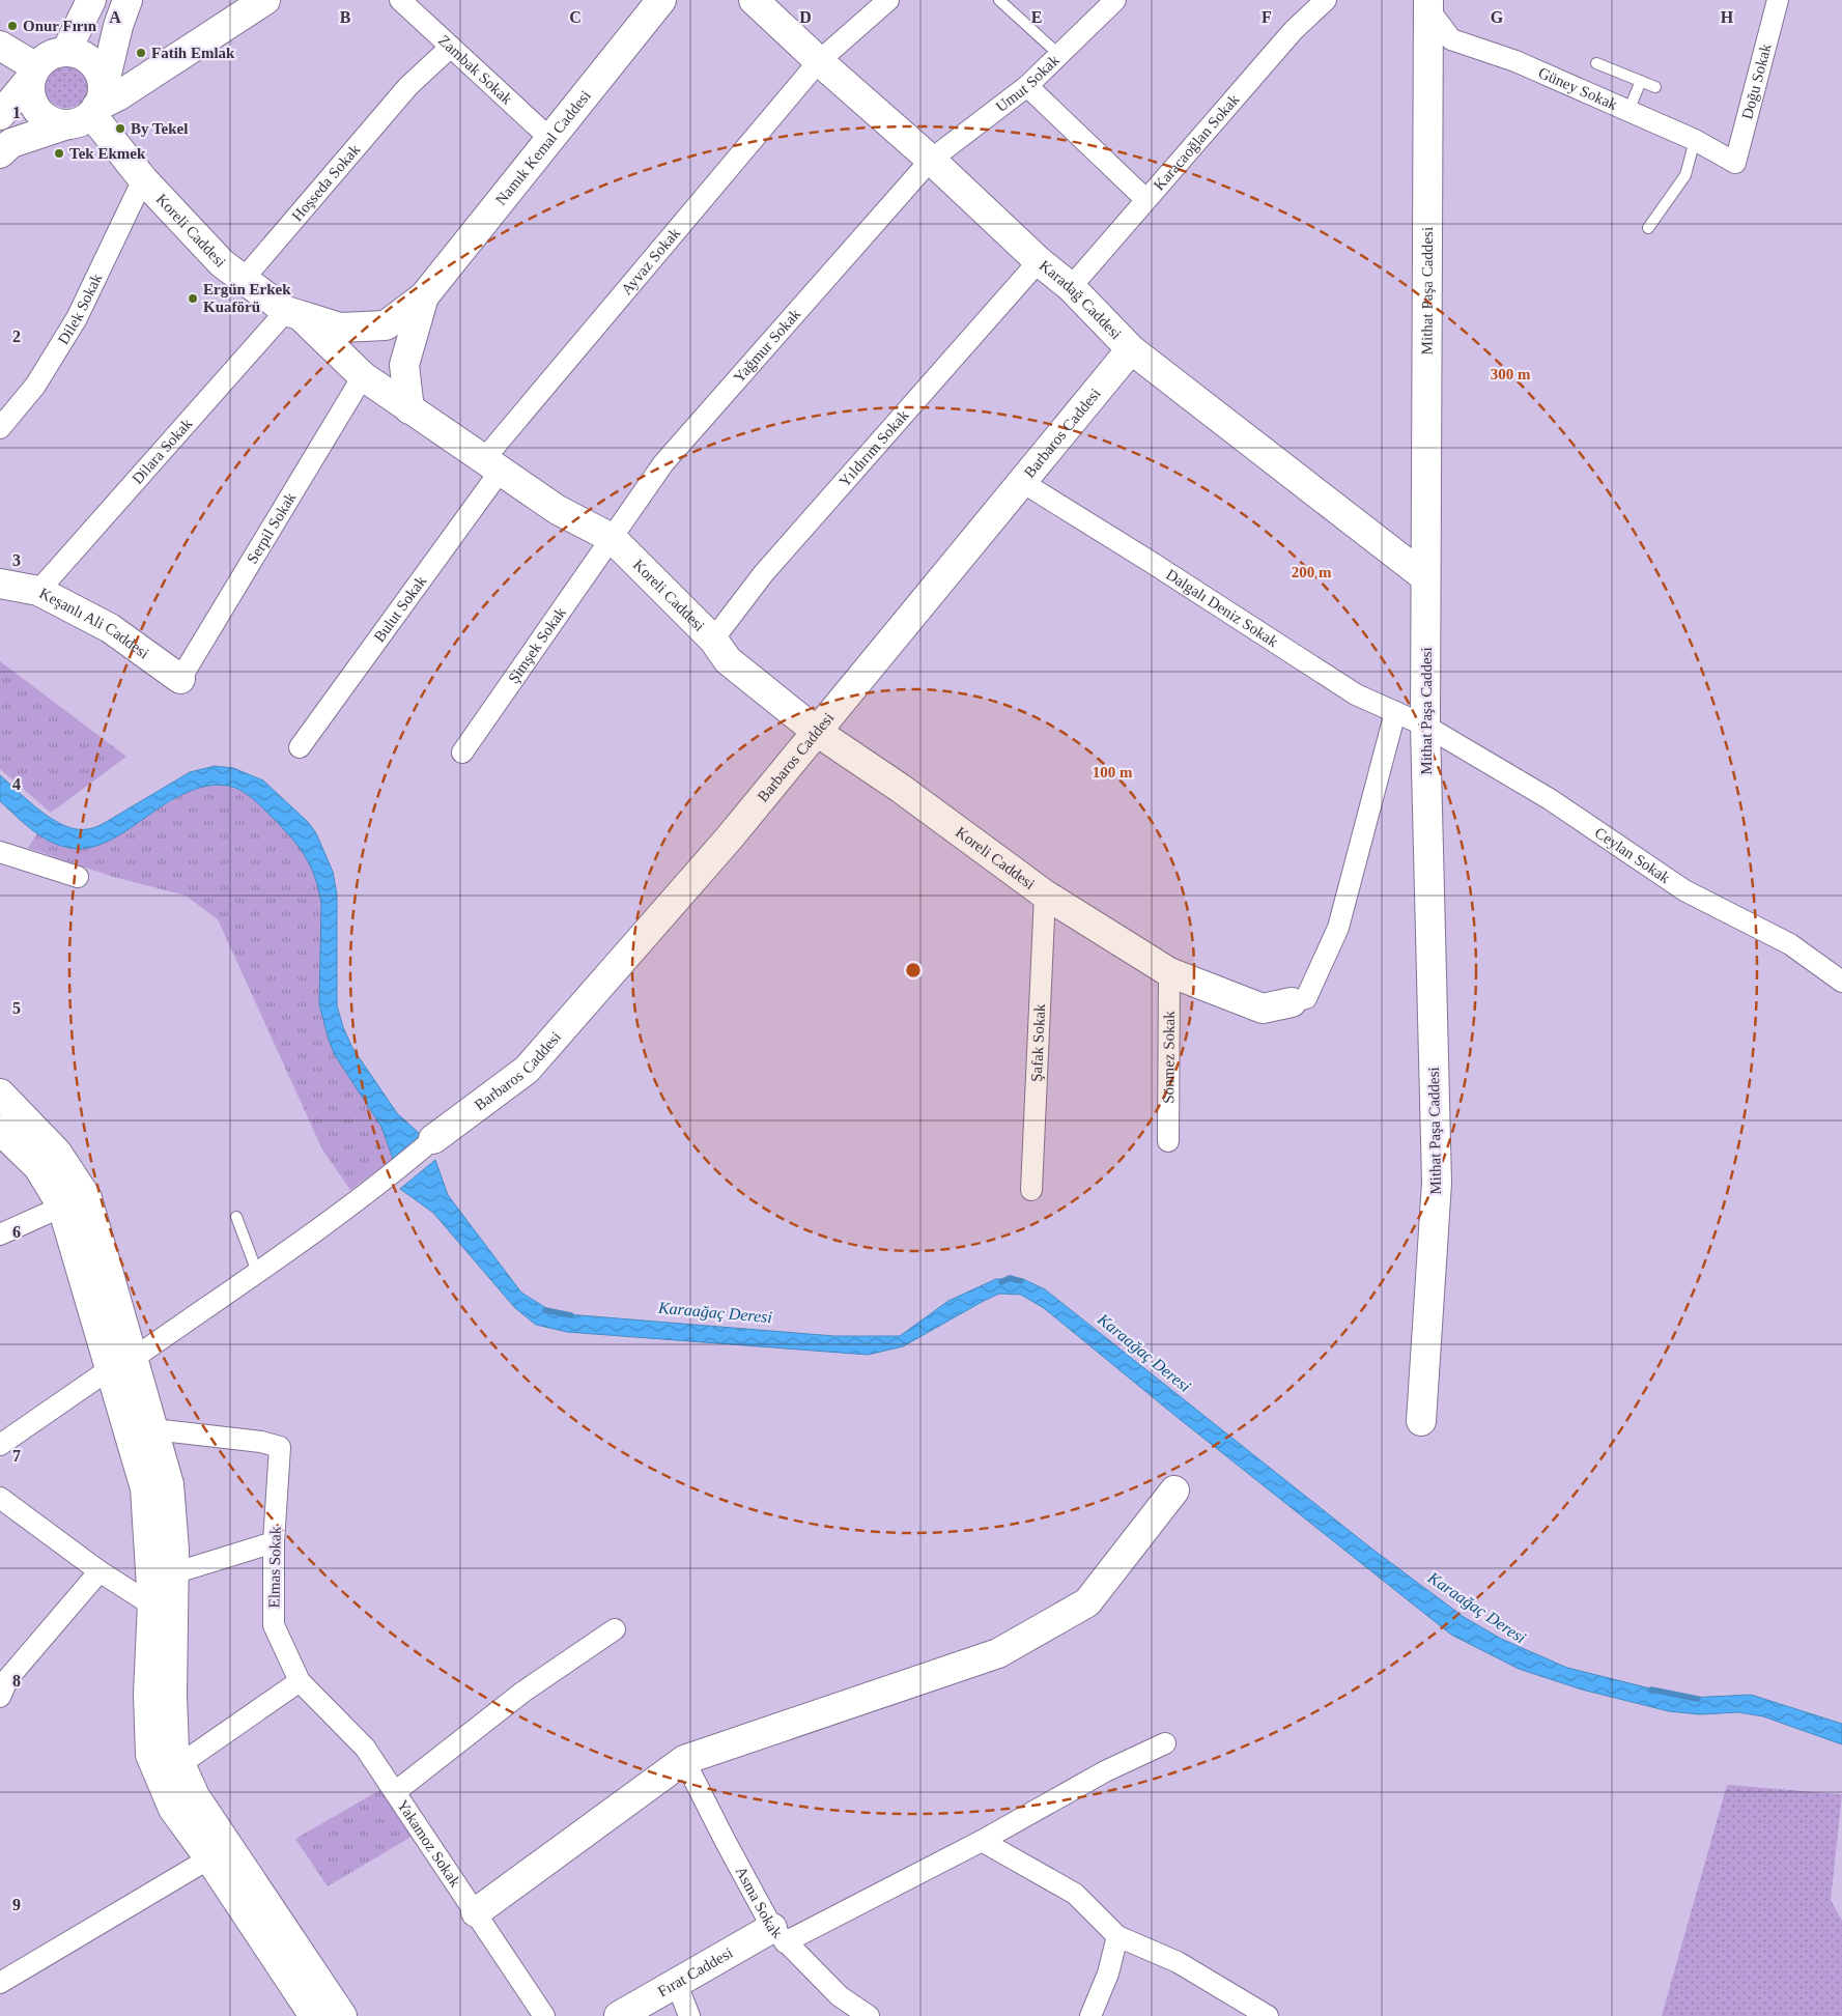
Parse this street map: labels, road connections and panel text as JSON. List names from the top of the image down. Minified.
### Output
{"streets":{"street":["Zambak Sokak","Doğu Sokak","Umut Sokak","Güney Sokak","Karacaoğlan Sokak","Namık Kemal Caddesi","Hoşseda Sokak","Koreli Caddesi","Ayvaz Sokak","Mithat Paşa Caddesi","Karadağ Caddesi","Dilek Sokak","Yağmur Sokak","Barbaros Caddesi","Yıldırım Sokak","Dilara Sokak","Serpil Sokak","Dalgalı Deniz Sokak","Bulut Sokak","Keşanlı Ali Caddesi","Şimşek Sokak","Ceylan Sokak","Şafak Sokak","Sönmez Sokak","Elmas Sokak","Yakamoz Sokak","Asma Sokak","Fırat Caddesi"]},"crossings":[["Zambak Sokak","Namık Kemal Caddesi"],["Zambak Sokak","Hoşseda Sokak"],["Doğu Sokak","Güney Sokak"],["Umut Sokak","Karadağ Caddesi"],["Umut Sokak","Yağmur Sokak"],["Güney Sokak","Mithat Paşa Caddesi"],["Karacaoğlan Sokak","Karadağ Caddesi"],["Hoşseda Sokak","Koreli Caddesi"],["Koreli Caddesi","Ayvaz Sokak"],["Koreli Caddesi","Dilek Sokak"],["Koreli Caddesi","Yağmur Sokak"],["Koreli Caddesi","Barbaros Caddesi"],["Koreli Caddesi","Yıldırım Sokak"],["Koreli Caddesi","Dilara Sokak"],["Koreli Caddesi","Serpil Sokak"],["Koreli Caddesi","Bulut Sokak"],["Koreli Caddesi","Şimşek Sokak"],["Koreli Caddesi","Şafak Sokak"],["Koreli Caddesi","Sönmez Sokak"],["Ayvaz Sokak","Karadağ Caddesi"],["Ayvaz Sokak","Bulut Sokak"],["Mithat Paşa Caddesi","Karadağ Caddesi"],["Mithat Paşa Caddesi","Dalgalı Deniz Sokak"],["Mithat Paşa Caddesi","Ceylan Sokak"],["Karadağ Caddesi","Yağmur Sokak"],["Karadağ Caddesi","Barbaros Caddesi"],["Karadağ Caddesi","Yıldırım Sokak"],["Yağmur Sokak","Şimşek Sokak"],["Barbaros Caddesi","Dalgalı Deniz Sokak"],["Dilara Sokak","Keşanlı Ali Caddesi"],["Serpil Sokak","Keşanlı Ali Caddesi"],["Dalgalı Deniz Sokak","Ceylan Sokak"],["Elmas Sokak","Yakamoz Sokak"],["Asma Sokak","Fırat Caddesi"]],"water":["Karaağaç Deresi"],"places":["Onur Fırın","Fatih Emlak","By Tekel","Tek Ekmek","Ergün Erkek Kuaförü"],"grid":{"columns":["A","B","C","D","E","F","G","H"],"rows":["1","2","3","4","5","6","7","8","9"]},"rings":["300 m","200 m","100 m"]}
